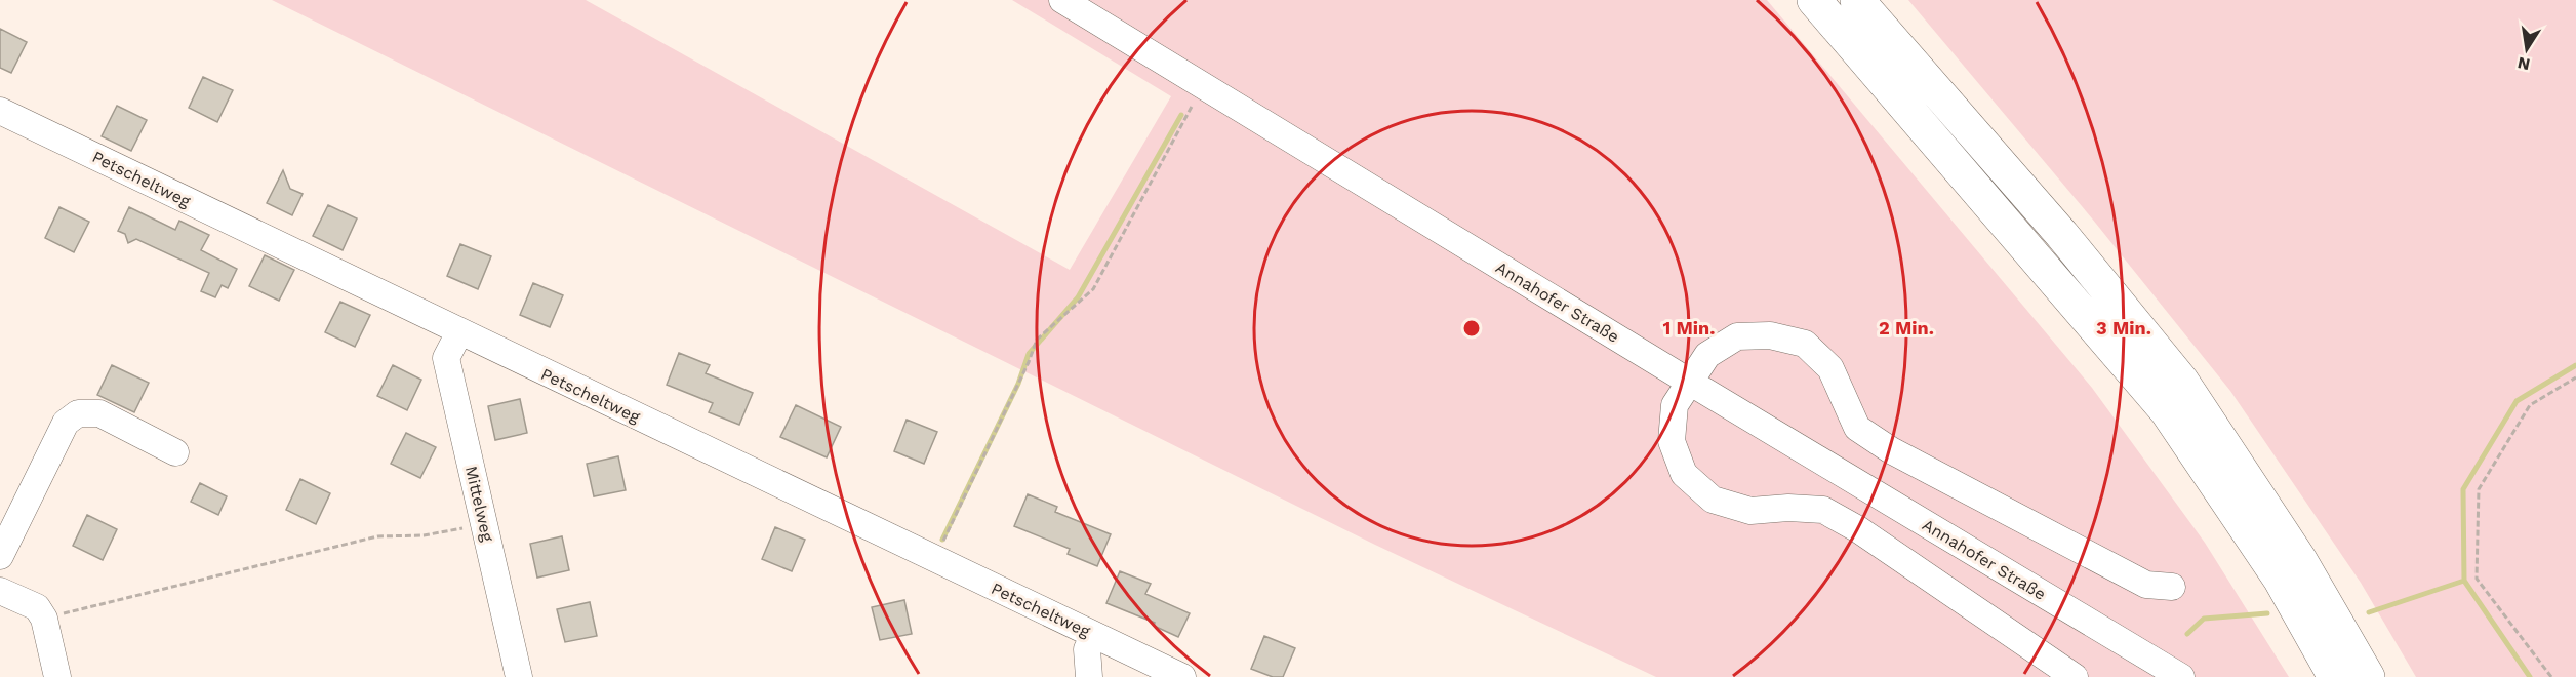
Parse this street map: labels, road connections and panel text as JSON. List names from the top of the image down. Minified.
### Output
{"streets":{"street":["Petscheltweg","Annahofer Straße","Mittelweg"]},"crossings":[["Petscheltweg","Mittelweg"]],"north":"bottom","rings":["1 Min.","2 Min.","3 Min."]}
